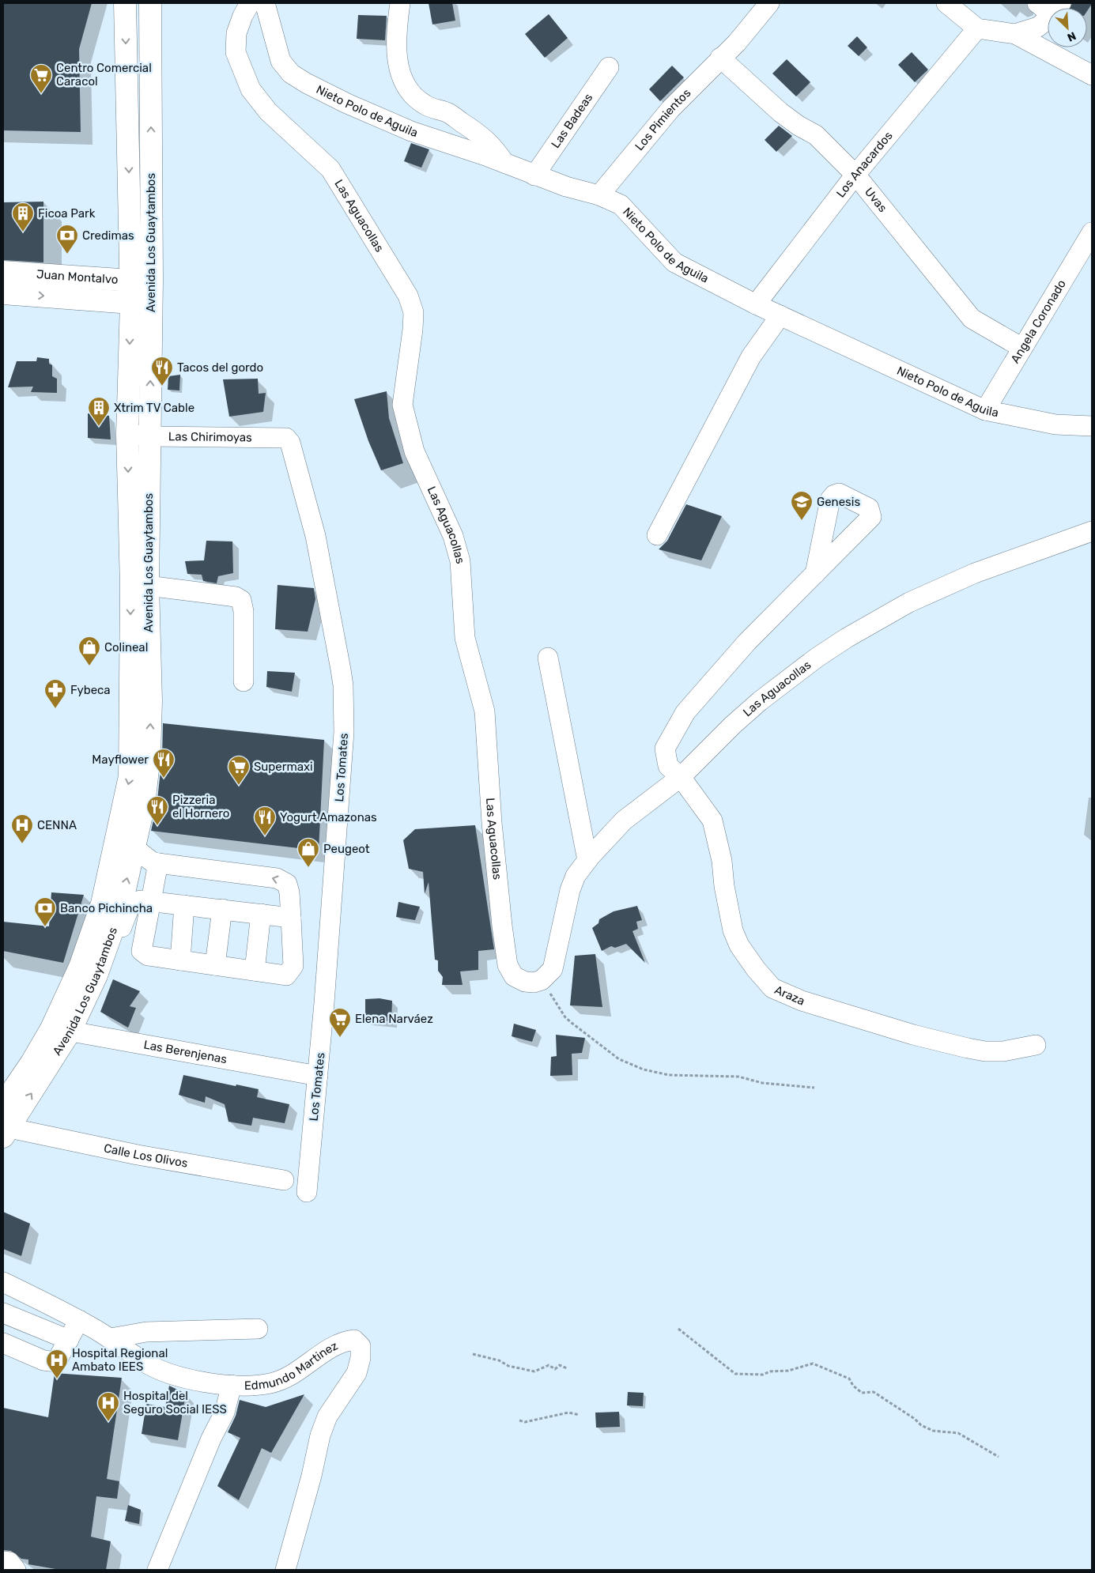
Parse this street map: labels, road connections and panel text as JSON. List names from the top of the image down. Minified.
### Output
{"streets":{"main road":["Avenida Los Guaytambos","Juan Montalvo"],"street":["Nieto Polo de Aguila","Los Pimientos","Las Badeas","Los Anacardos","Uvas","Las Aguacollas","Angela Coronado","Las Chirimoyas","Los Tomates","Araza","Las Berenjenas","Calle Los Olivos","Edmundo Martinez"]},"crossings":[["Nieto Polo de Aguila","Los Pimientos"],["Nieto Polo de Aguila","Las Badeas"],["Nieto Polo de Aguila","Los Anacardos"],["Nieto Polo de Aguila","Angela Coronado"],["Los Pimientos","Uvas"],["Los Anacardos","Uvas"],["Uvas","Angela Coronado"],["Las Aguacollas","Araza"],["Avenida Los Guaytambos","Juan Montalvo"],["Avenida Los Guaytambos","Las Chirimoyas"],["Avenida Los Guaytambos","Las Berenjenas"],["Avenida Los Guaytambos","Calle Los Olivos"],["Las Chirimoyas","Los Tomates"],["Los Tomates","Las Berenjenas"]],"places":{"supermarket":["Centro Comercial Caracol","Supermaxi","Elena Narváez"],"building":["Ficoa Park","Xtrim TV Cable"],"bank":["Credimas","Banco Pichincha"],"restaurant":["Tacos del gordo","Mayflower","Pizzeria el Hornero","Yogurt Amazonas"],"school or university":["Genesis"],"shop":["Colineal","Peugeot"],"pharmacy":["Fybeca"],"hospital":["CENNA","Hospital Regional Ambato IEES","Hospital del Seguro Social IESS"]},"north":"bottom right"}
